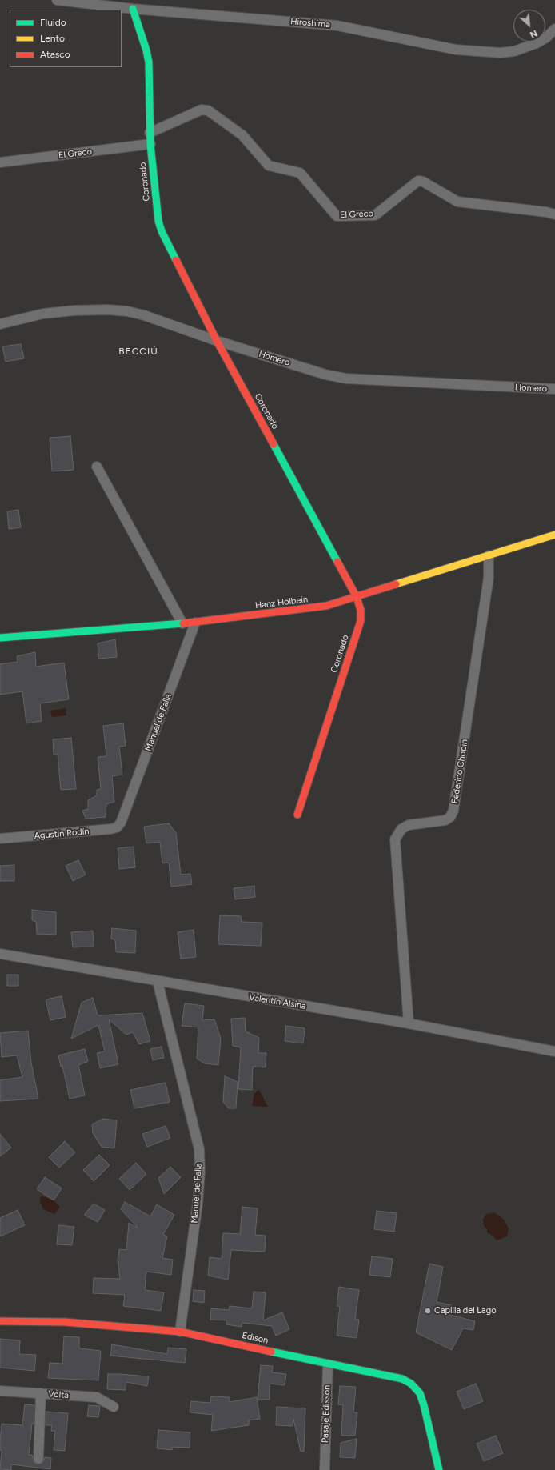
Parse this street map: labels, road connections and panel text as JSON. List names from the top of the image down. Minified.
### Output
{"streets":{"street":["Hiroshima","El Greco","Coronado","Homero","Hanz Holbein","Manuel de Falla","Federico Chopin","Agustín Rodín","Valentín Alsina","Edison","Volta","Pasaje Edisson"]},"crossings":[["Hiroshima","Coronado"],["El Greco","Coronado"],["Coronado","Homero"],["Coronado","Hanz Holbein"],["Hanz Holbein","Manuel de Falla"],["Hanz Holbein","Federico Chopin"],["Manuel de Falla","Agustín Rodín"],["Manuel de Falla","Valentín Alsina"],["Manuel de Falla","Edison"],["Federico Chopin","Valentín Alsina"],["Edison","Pasaje Edisson"]],"districts":["BECCIÚ"],"places":["Capilla del Lago"],"legend":["Fluido","Lento","Atasco"],"north":"bottom right"}
